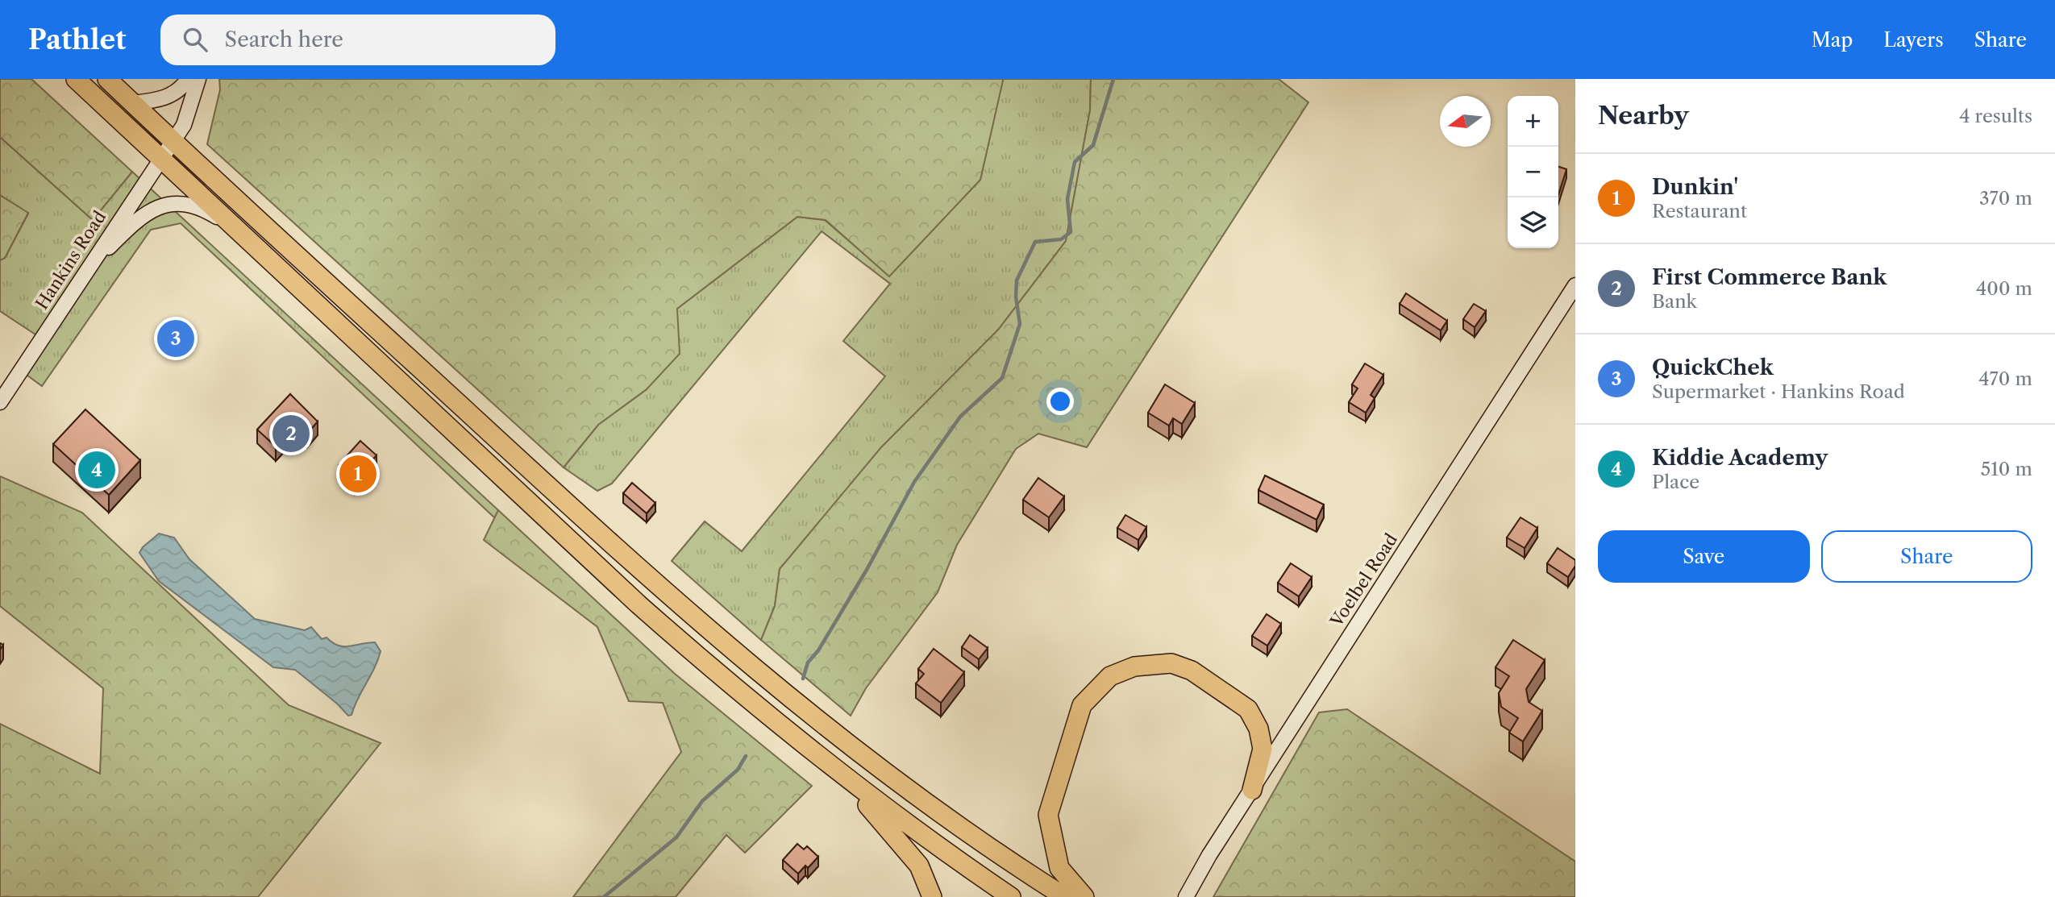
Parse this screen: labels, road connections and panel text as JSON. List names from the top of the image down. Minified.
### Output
{"streets":{"street":["Hankins Road","Voelbel Road"]},"north":"left","page":{"header":"Pathlet","search":"Search here","nav":["Map","Layers","Share"],"heading":["Nearby","4 results"],"map_buttons":["+","−"],"list":[{"mark":"1","name":"Dunkin'","note":"Restaurant","value":"370 m"},{"mark":"2","name":"First Commerce Bank","note":"Bank","value":"400 m"},{"mark":"3","name":"QuickChek","note":"Supermarket · Hankins Road","value":"470 m"},{"mark":"4","name":"Kiddie Academy","note":"Place","value":"510 m"}],"pins":["3","2","4","1"],"buttons":["Save","Share"]}}
